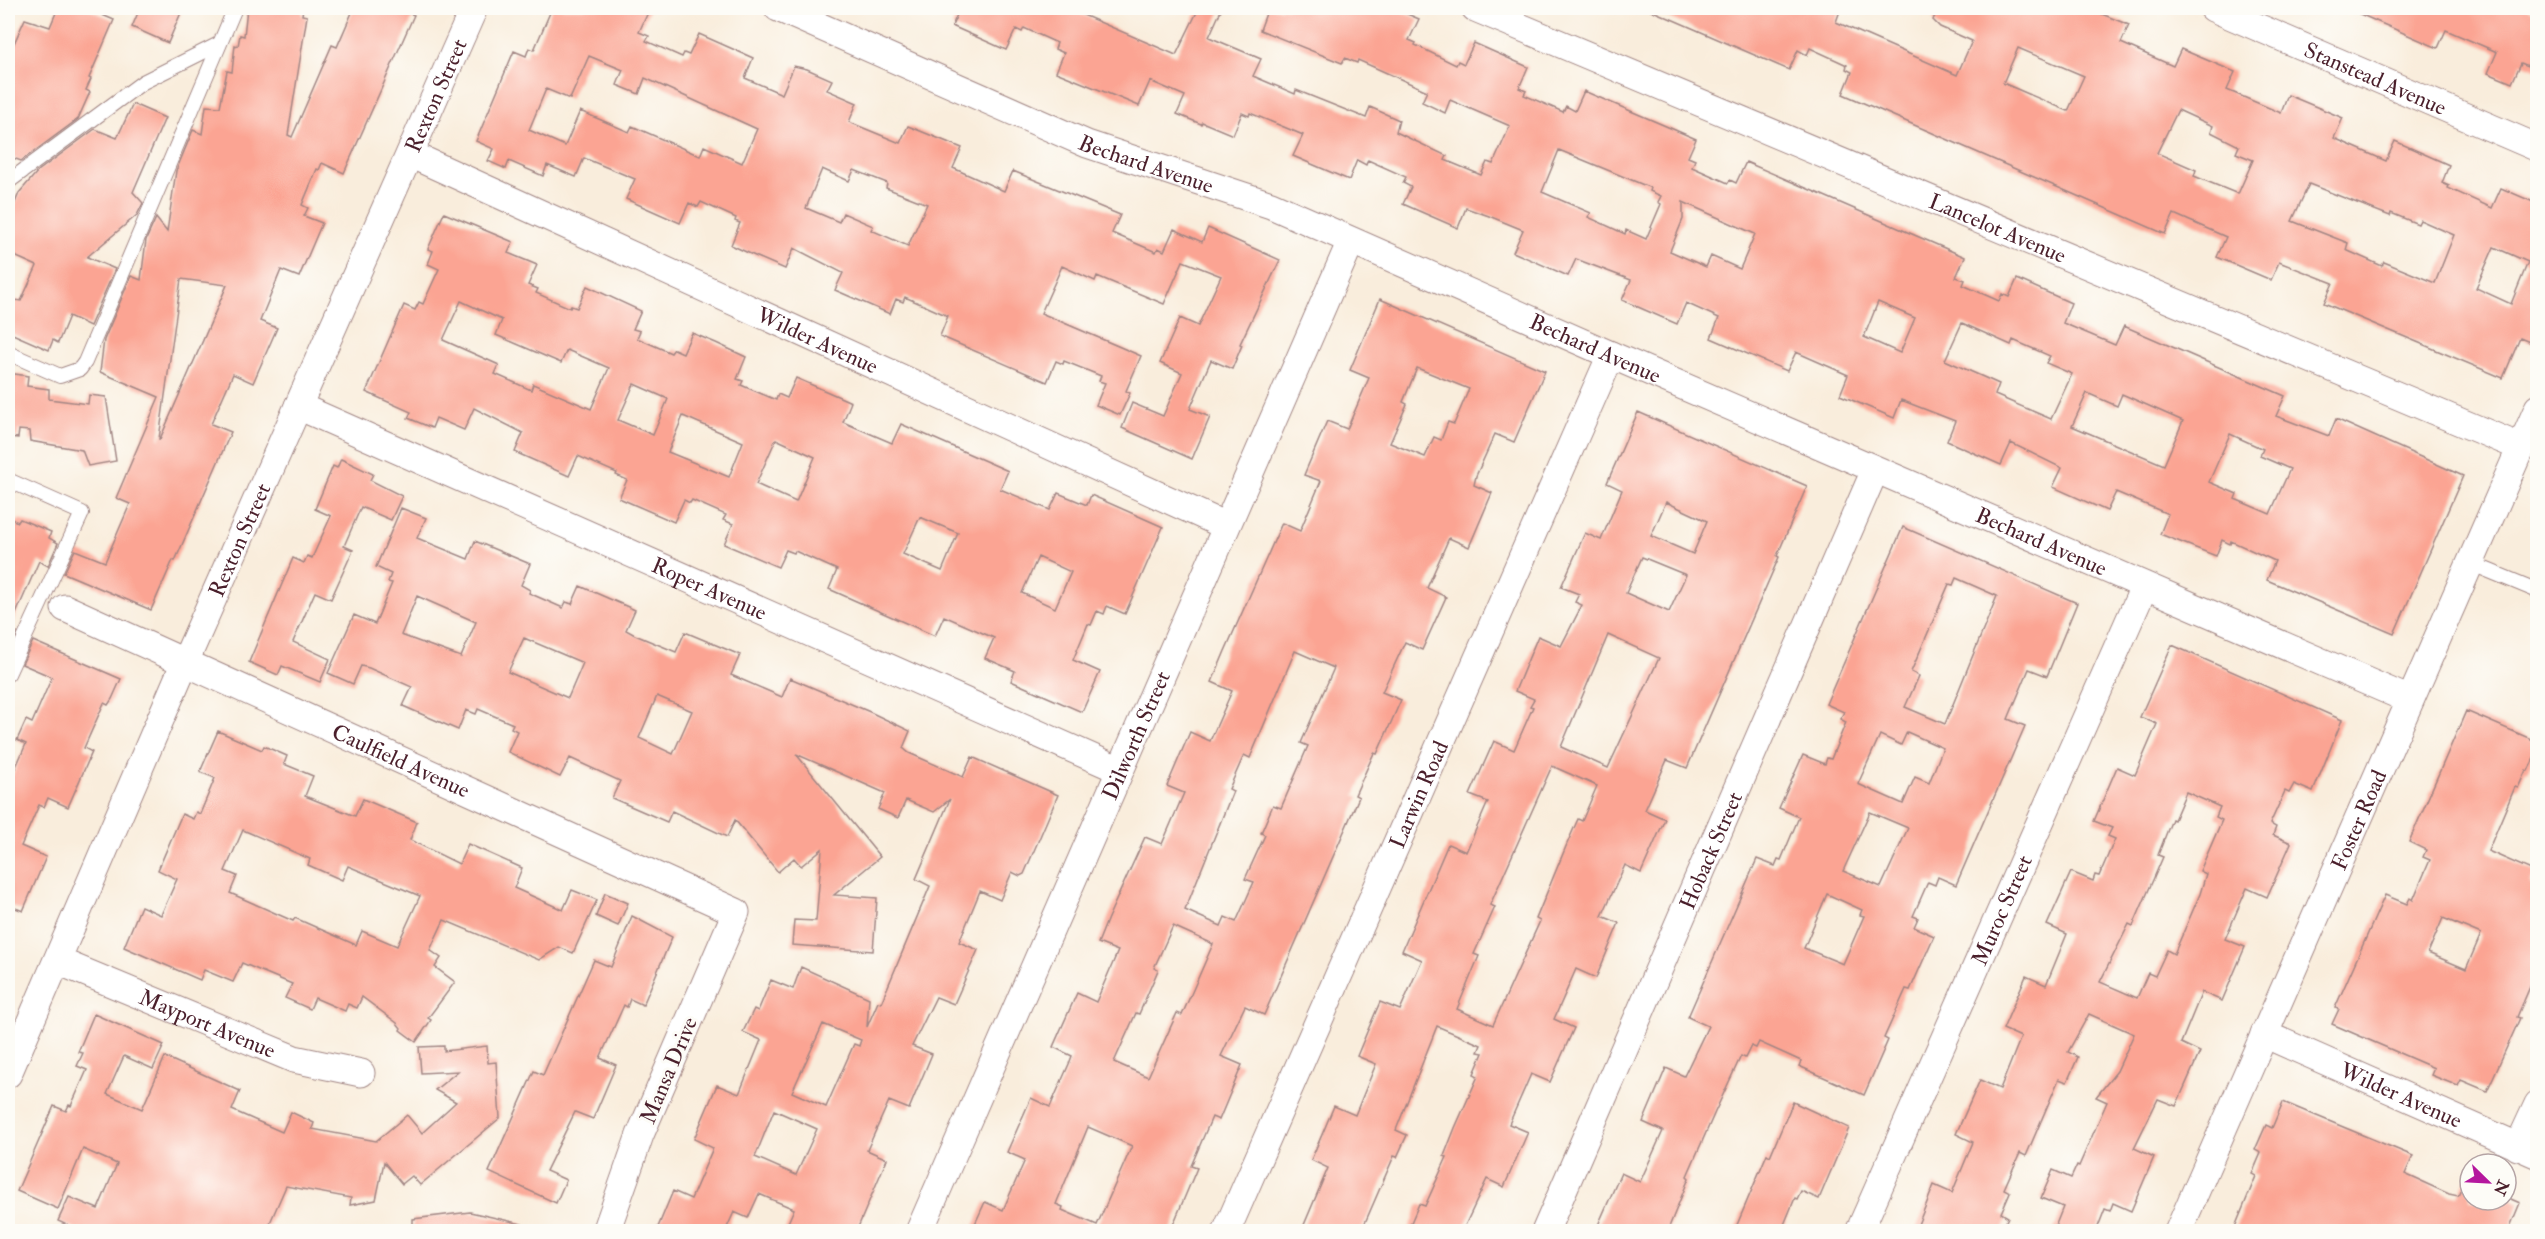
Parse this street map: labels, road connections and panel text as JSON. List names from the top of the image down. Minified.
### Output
{"streets":{"street":["Stanstead Avenue","Rexton Street","Bechard Avenue","Lancelot Avenue","Wilder Avenue","Roper Avenue","Dilworth Street","Caulfield Avenue","Larwin Road","Foster Road","Hoback Street","Muroc Street","Mayport Avenue","Mansa Drive"]},"crossings":[["Rexton Street","Wilder Avenue"],["Rexton Street","Roper Avenue"],["Rexton Street","Caulfield Avenue"],["Rexton Street","Mayport Avenue"],["Bechard Avenue","Dilworth Street"],["Bechard Avenue","Larwin Road"],["Bechard Avenue","Foster Road"],["Bechard Avenue","Hoback Street"],["Bechard Avenue","Muroc Street"],["Lancelot Avenue","Foster Road"],["Wilder Avenue","Dilworth Street"],["Wilder Avenue","Foster Road"],["Roper Avenue","Dilworth Street"],["Caulfield Avenue","Mansa Drive"]],"north":"bottom right"}
